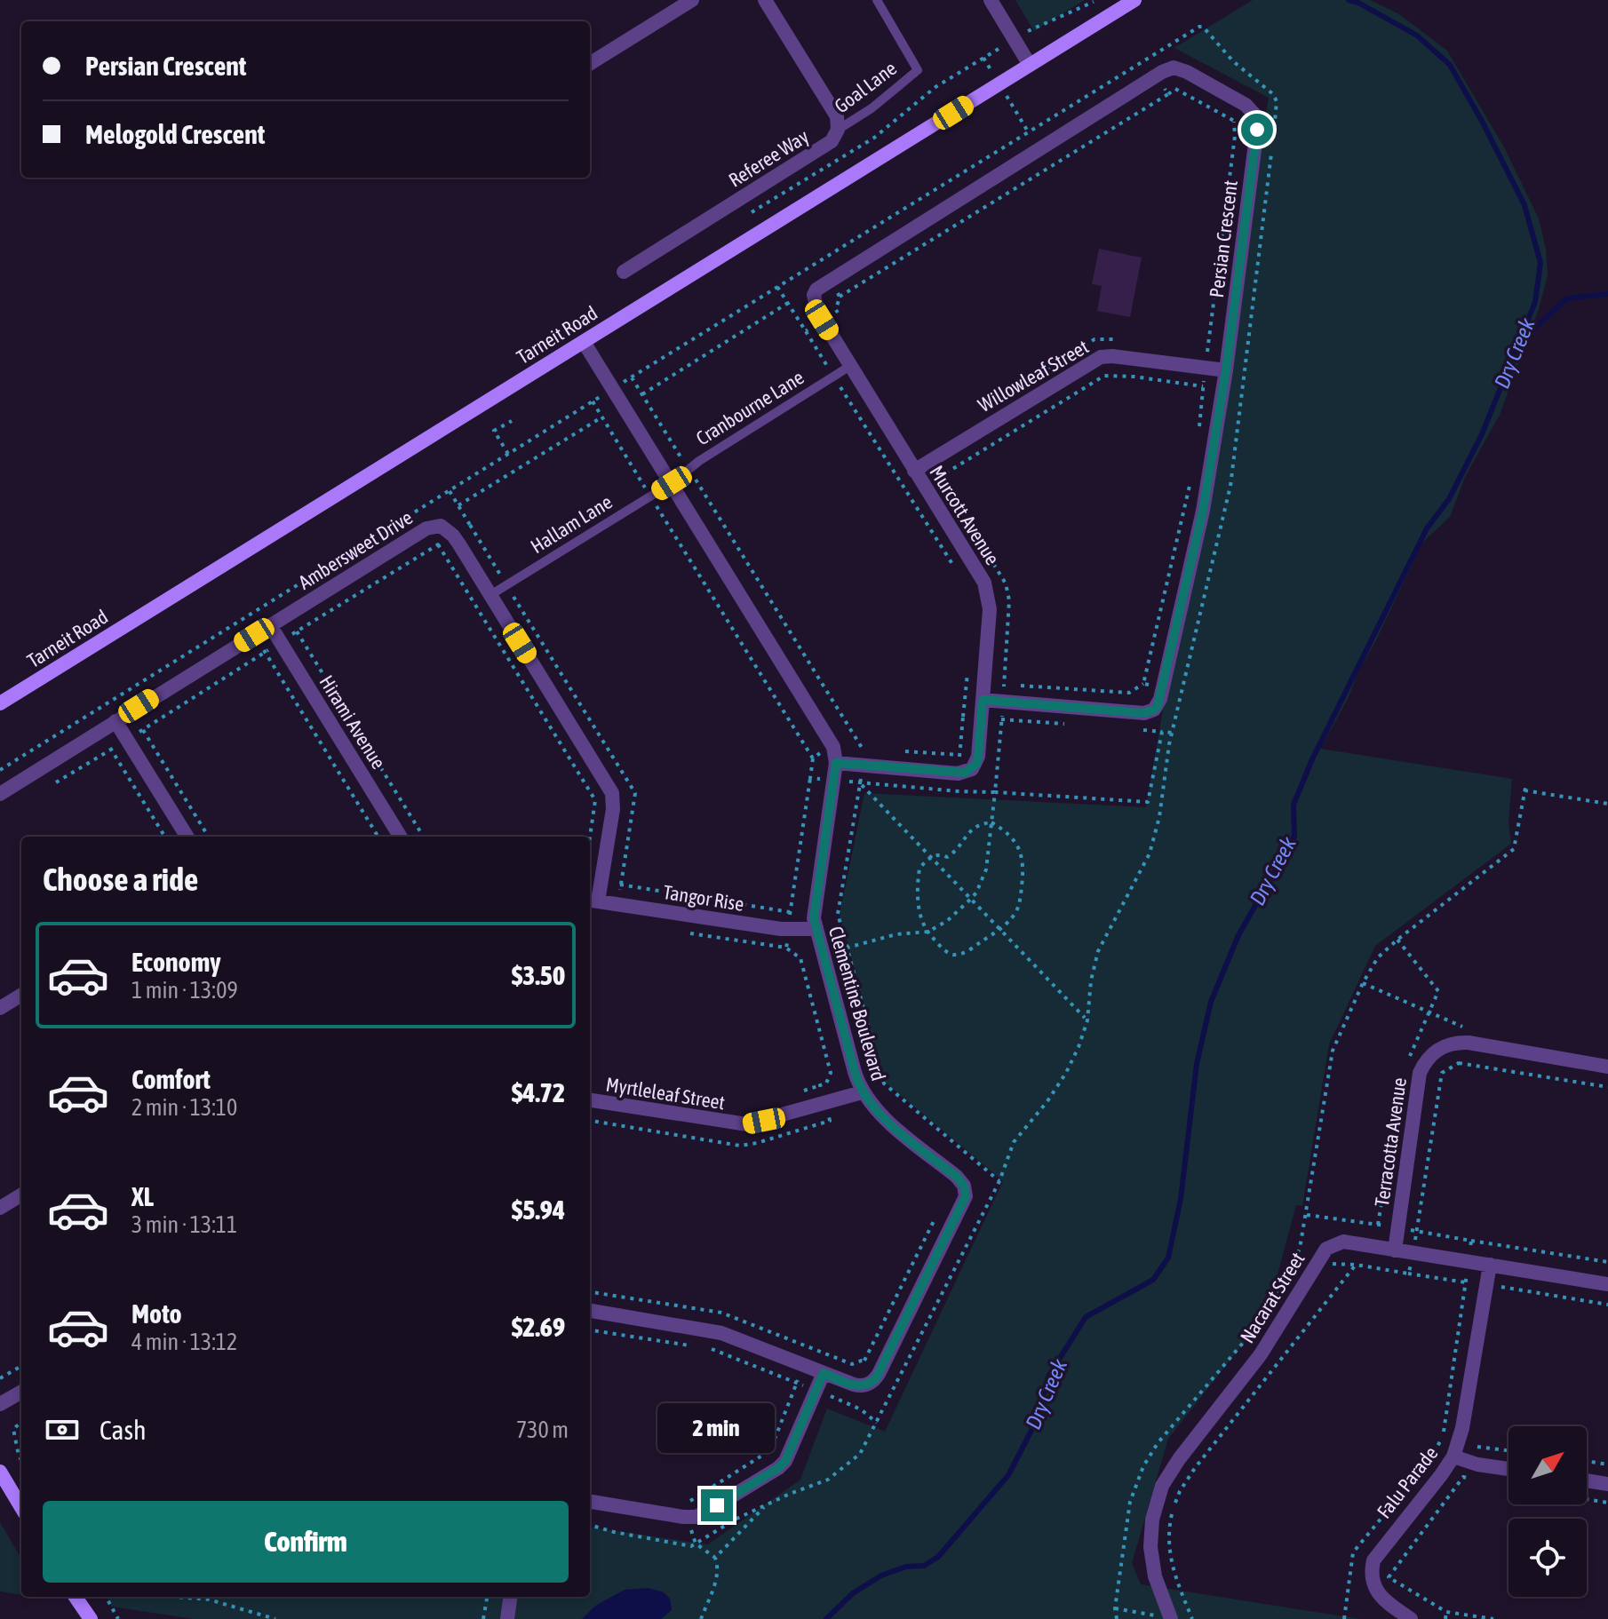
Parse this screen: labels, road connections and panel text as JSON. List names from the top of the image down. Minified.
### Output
{"streets":{"street":["Referee Way","Persian Crescent","Tarneit Road","Willowleaf Street","Murcott Avenue","Ambersweet Drive","Hirami Avenue","Tangor Rise","Clementine Boulevard","Myrtleleaf Street","Terracotta Avenue","Nacarat Street","Falu Parade"],"lane":["Goal Lane","Cranbourne Lane","Hallam Lane"]},"crossings":[["Goal Lane","Referee Way"],["Persian Crescent","Willowleaf Street"],["Persian Crescent","Murcott Avenue"],["Tarneit Road","Clementine Boulevard"],["Willowleaf Street","Murcott Avenue"],["Cranbourne Lane","Murcott Avenue"],["Cranbourne Lane","Hallam Lane"],["Cranbourne Lane","Clementine Boulevard"],["Hallam Lane","Ambersweet Drive"],["Hallam Lane","Clementine Boulevard"],["Ambersweet Drive","Hirami Avenue"],["Ambersweet Drive","Tangor Rise"],["Tangor Rise","Clementine Boulevard"],["Clementine Boulevard","Myrtleleaf Street"],["Terracotta Avenue","Nacarat Street"],["Nacarat Street","Falu Parade"]],"water":["Dry Creek"],"north":"top right","page":{"banner":["Persian Crescent","Melogold Crescent"],"heading":"Choose a ride","list":[{"name":"Economy","note":"1 min · 13:09","value":"$3.50"},{"name":"Comfort","note":"2 min · 13:10","value":"$4.72"},{"name":"XL","note":"3 min · 13:11","value":"$5.94"},{"name":"Moto","note":"4 min · 13:12","value":"$2.69"}],"pay":["Cash","730 m"],"bubble":"2 min","buttons":"Confirm"}}
